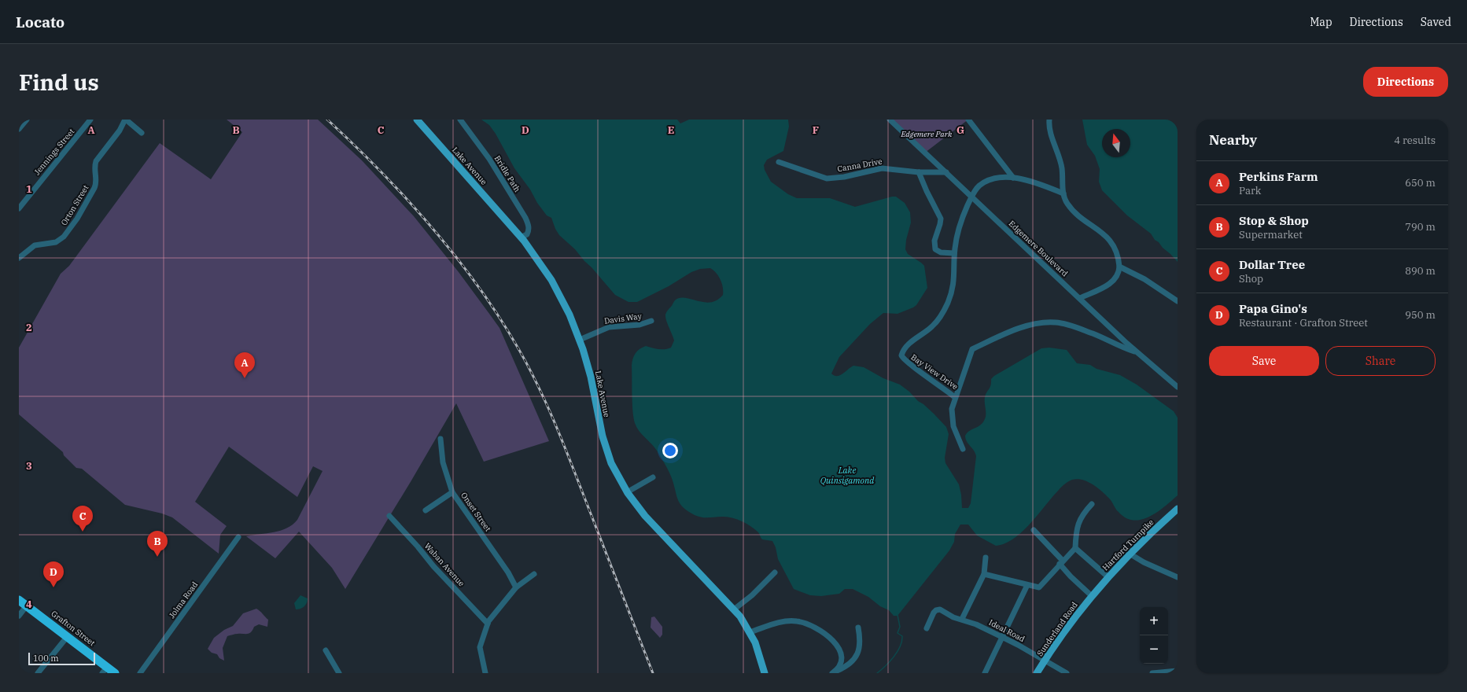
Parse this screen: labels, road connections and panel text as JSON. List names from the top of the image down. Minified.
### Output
{"streets":{"highway":["Grafton Street"],"main road":["Lake Avenue","Hartford Turnpike","Sunderland Road"],"street":["Jennings Street","Canna Drive","Bridle Path","Orton Street","Edgemere Boulevard","Davis Way","Bay View Drive","Onset Street","Waban Avenue","Jolma Road","Ideal Road"]},"crossings":[["Canna Drive","Edgemere Boulevard"],["Lake Avenue","Bridle Path"],["Lake Avenue","Davis Way"],["Edgemere Boulevard","Bay View Drive"],["Hartford Turnpike","Sunderland Road"],["Sunderland Road","Ideal Road"]],"water":["Lake Quinsigamond"],"parks":["Edgemere Park"],"scale_bar":"100 m","north":"top","page":{"header":"Locato","nav":["Map","Directions","Saved"],"buttons":["Directions",["Save","Share"]],"title":"Find us","heading":["Nearby","4 results"],"list":[{"mark":"A","name":"Perkins Farm","note":"Park","value":"650 m"},{"mark":"B","name":"Stop & Shop","note":"Supermarket","value":"790 m"},{"mark":"C","name":"Dollar Tree","note":"Shop","value":"890 m"},{"mark":"D","name":"Papa Gino's","note":"Restaurant · Grafton Street","value":"950 m"}],"pins":["A","C","B","D"],"map_buttons":["+","−"],"scale":"100 m"},"grid":{"columns":["A","B","C","D","E","F","G"],"rows":["1","2","3","4"]}}
